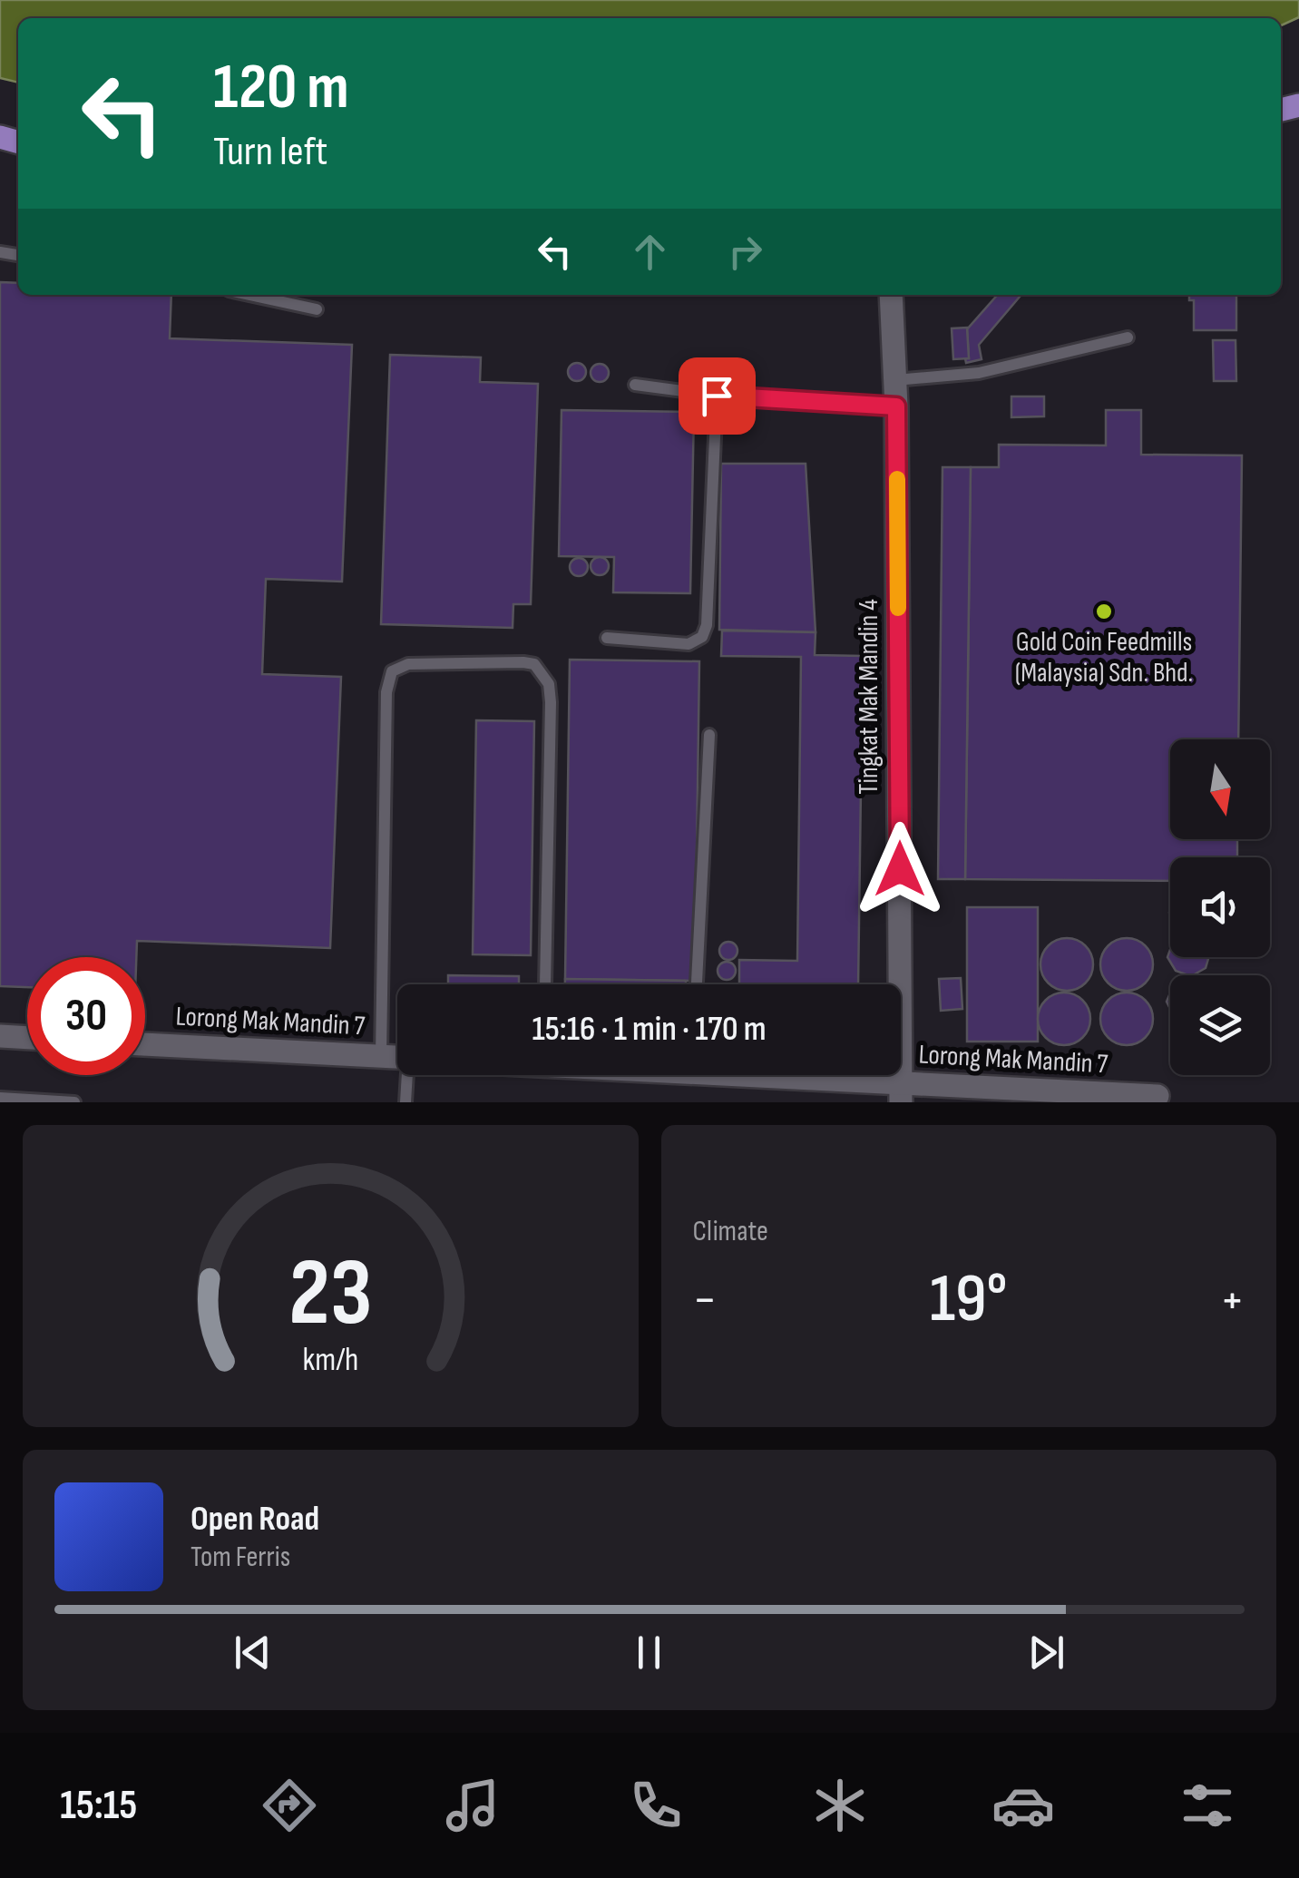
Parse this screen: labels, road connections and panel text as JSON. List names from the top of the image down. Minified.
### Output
{"streets":{"street":["Tingkat Mak Mandin 4","Lorong Mak Mandin 7"]},"crossings":[["Tingkat Mak Mandin 4","Lorong Mak Mandin 7"]],"places":["Gold Coin Feedmills (Malaysia) Sdn. Bhd."],"north":"bottom","page":{"turn":["120 m","Turn left"],"limit":"30","trip":"15:16 · 1 min · 170 m","tile":"Climate","heat":["−","19°","+"],"song":["Open Road","Tom Ferris"],"tabs":"15:15","gauge":["23","km/h"]}}
